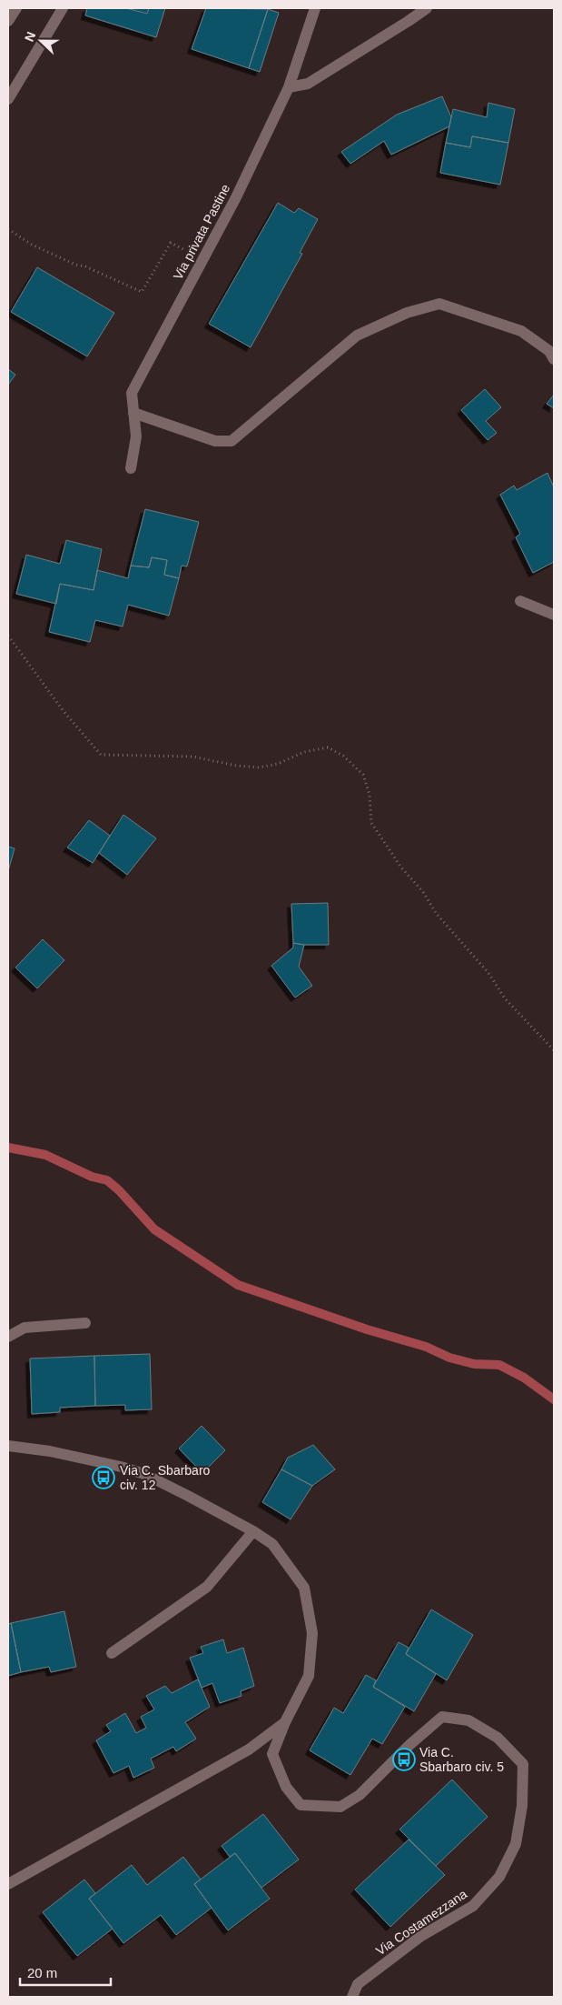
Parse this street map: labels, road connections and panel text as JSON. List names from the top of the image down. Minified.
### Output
{"streets":{"street":["Via privata Pastine","Via Costamezzana"]},"places":{"bus stop":["Via C. Sbarbaro civ. 12","Via C. Sbarbaro civ. 5"]},"scale_bar":"20 m","north":"left"}
